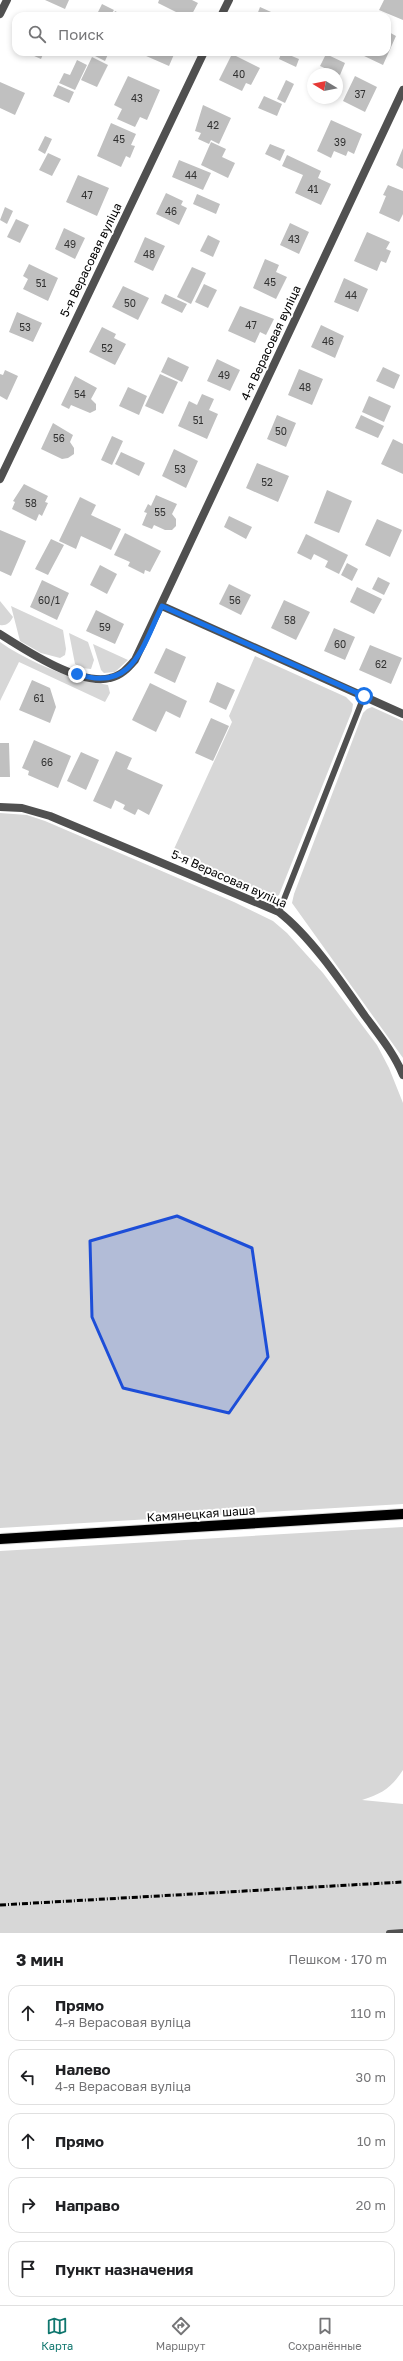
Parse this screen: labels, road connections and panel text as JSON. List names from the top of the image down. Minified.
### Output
{"streets":{"main road":["Камянецкая шаша"],"street":["5-я Верасовая вуліца","4-я Верасовая вуліца"]},"house_numbers":["40","37","43","42","45","39","44","41","47","46","43","49","48","45","51","44","50","47","53","46","52","49","48","54","51","50","56","53","52","58","55","60/1","56","58","59","60","62","61","66"],"north":"left","page":{"search":"Поиск","heading":["3 мин","Пешком · 170 m"],"list":[["Прямо","4-я Верасовая вуліца","110 m"],["Налево","4-я Верасовая вуліца","30 m"],["Прямо","10 m"],["Направо","20 m"],"Пункт назначения"],"nav":["Карта","Маршрут","Сохранённые"]}}
